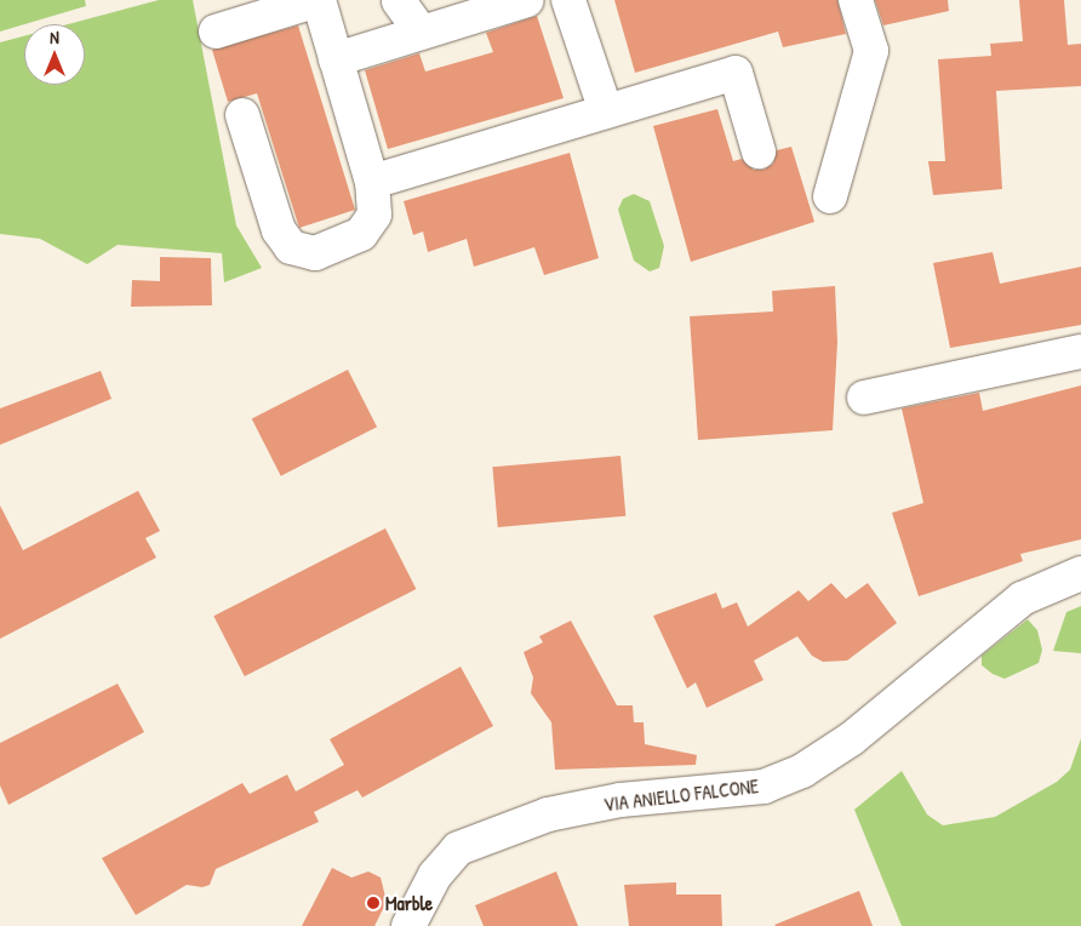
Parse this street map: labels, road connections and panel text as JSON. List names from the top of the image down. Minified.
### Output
{"streets":{"street":["VIA ANIELLO FALCONE"]},"places":["Marble"],"north":"top"}
